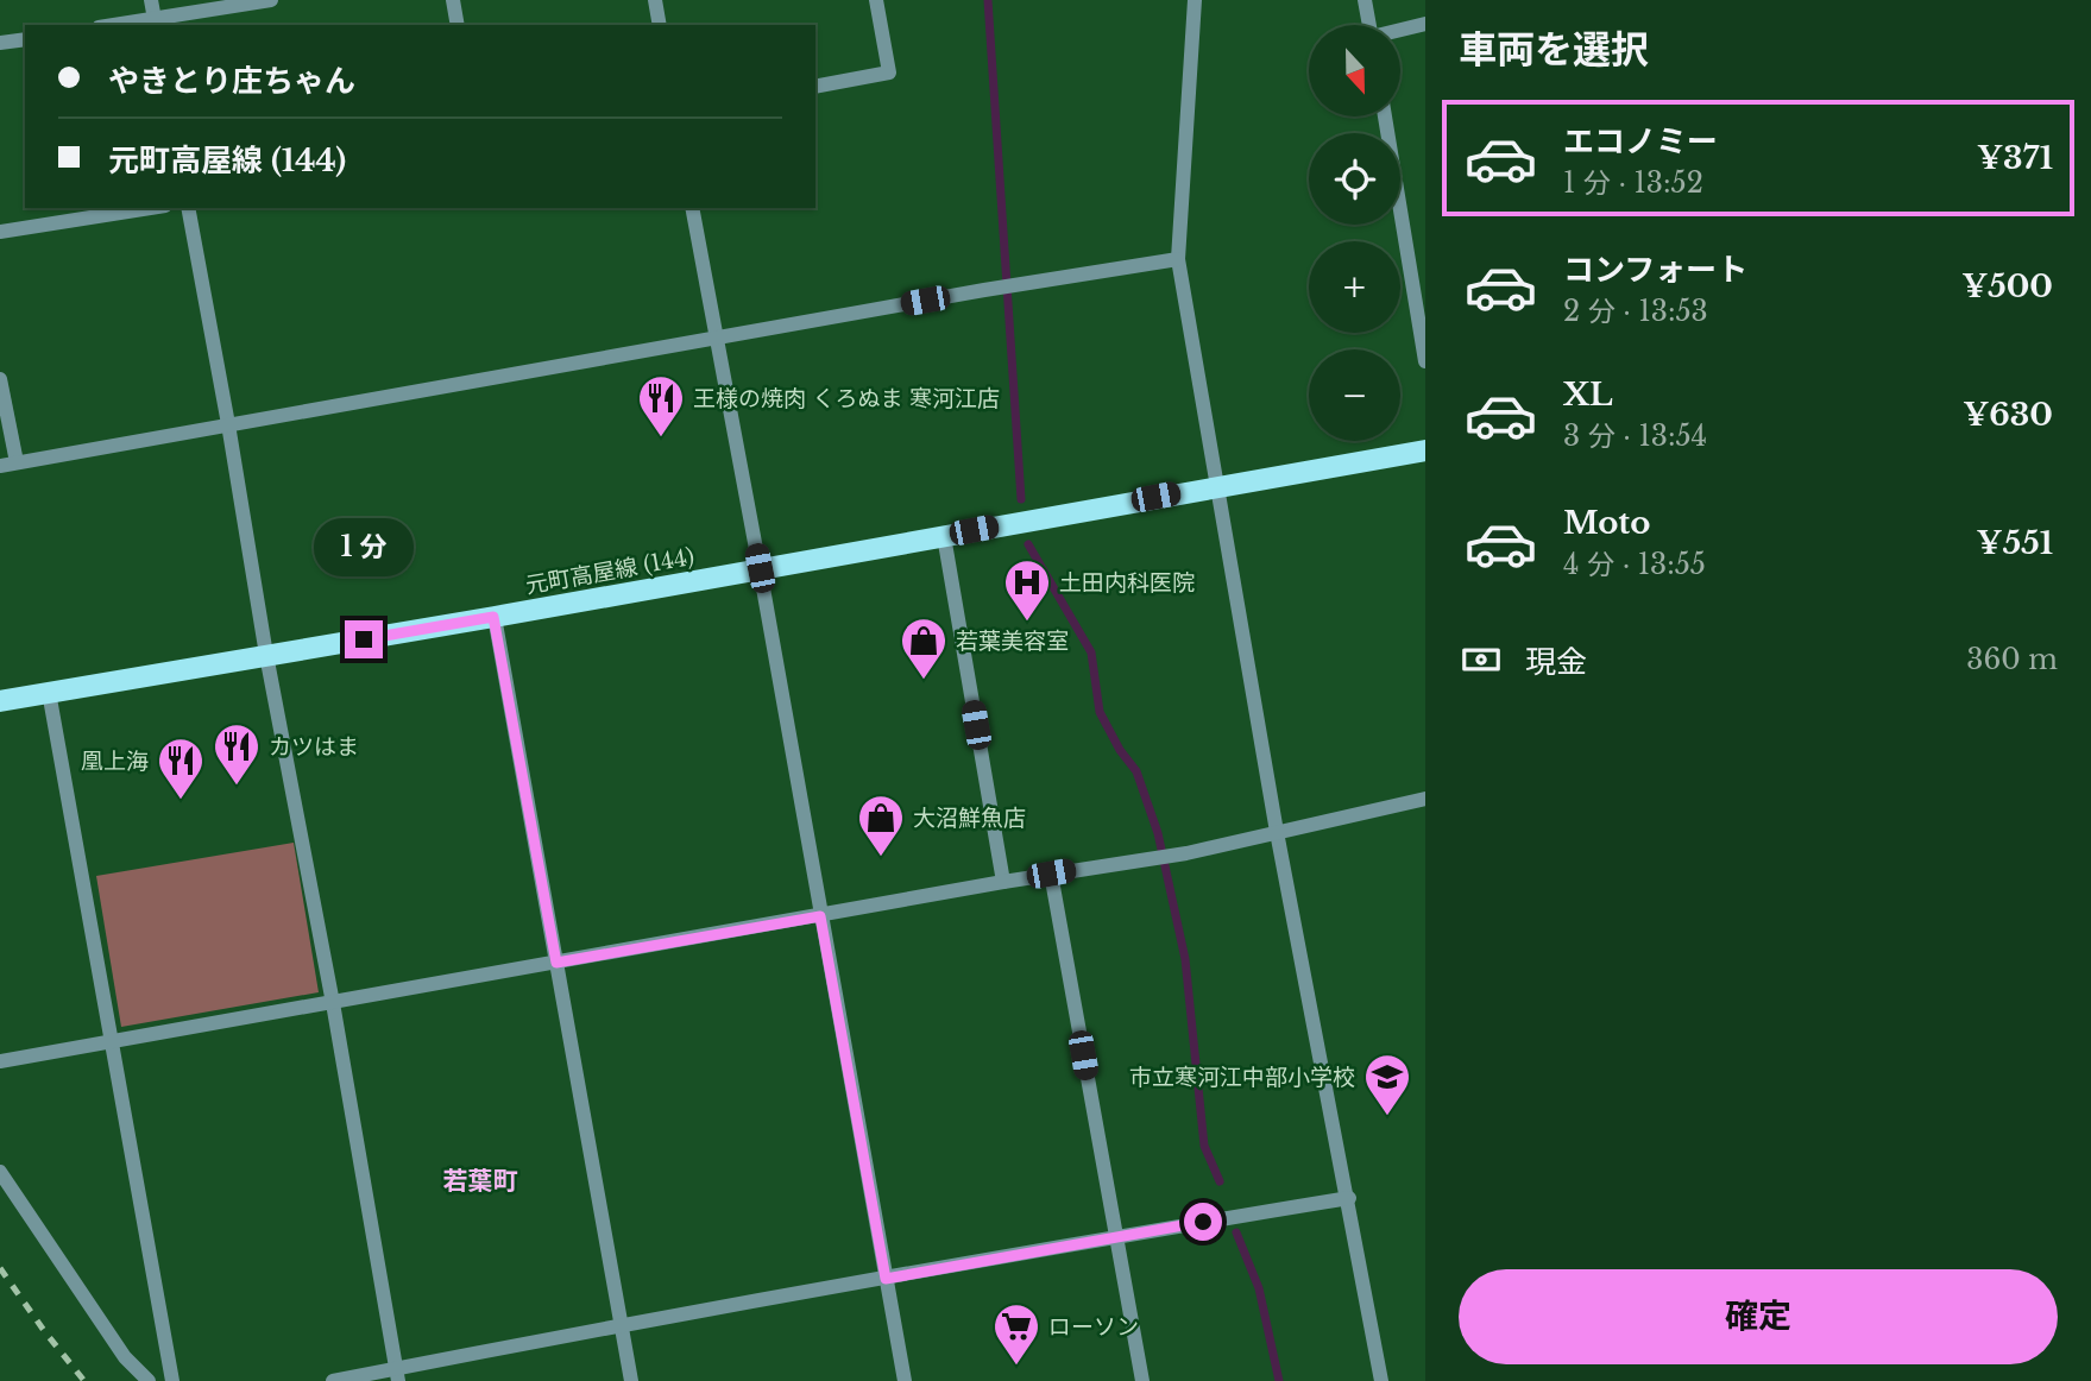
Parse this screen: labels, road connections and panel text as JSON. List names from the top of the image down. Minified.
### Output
{"streets":{"main road":["元町高屋線 (144)"]},"districts":["若葉町"],"places":{"restaurant":["王様の焼肉 くろぬま 寒河江店","カツはま","凰上海"],"hospital":["土田内科医院"],"shop":["若葉美容室","大沼鮮魚店"],"school or university":["市立寒河江中部小学校"],"supermarket":["ローソン"]},"north":"bottom","page":{"heading":"車両を選択","map_buttons":["+","−"],"banner":["やきとり庄ちゃん","元町高屋線 (144)"],"list":[{"name":"エコノミー","note":"1 分 · 13:52","value":"¥371"},{"name":"コンフォート","note":"2 分 · 13:53","value":"¥500"},{"name":"XL","note":"3 分 · 13:54","value":"¥630"},{"name":"Moto","note":"4 分 · 13:55","value":"¥551"}],"bubble":"1 分","pay":["現金","360 m"],"buttons":"確定"}}
